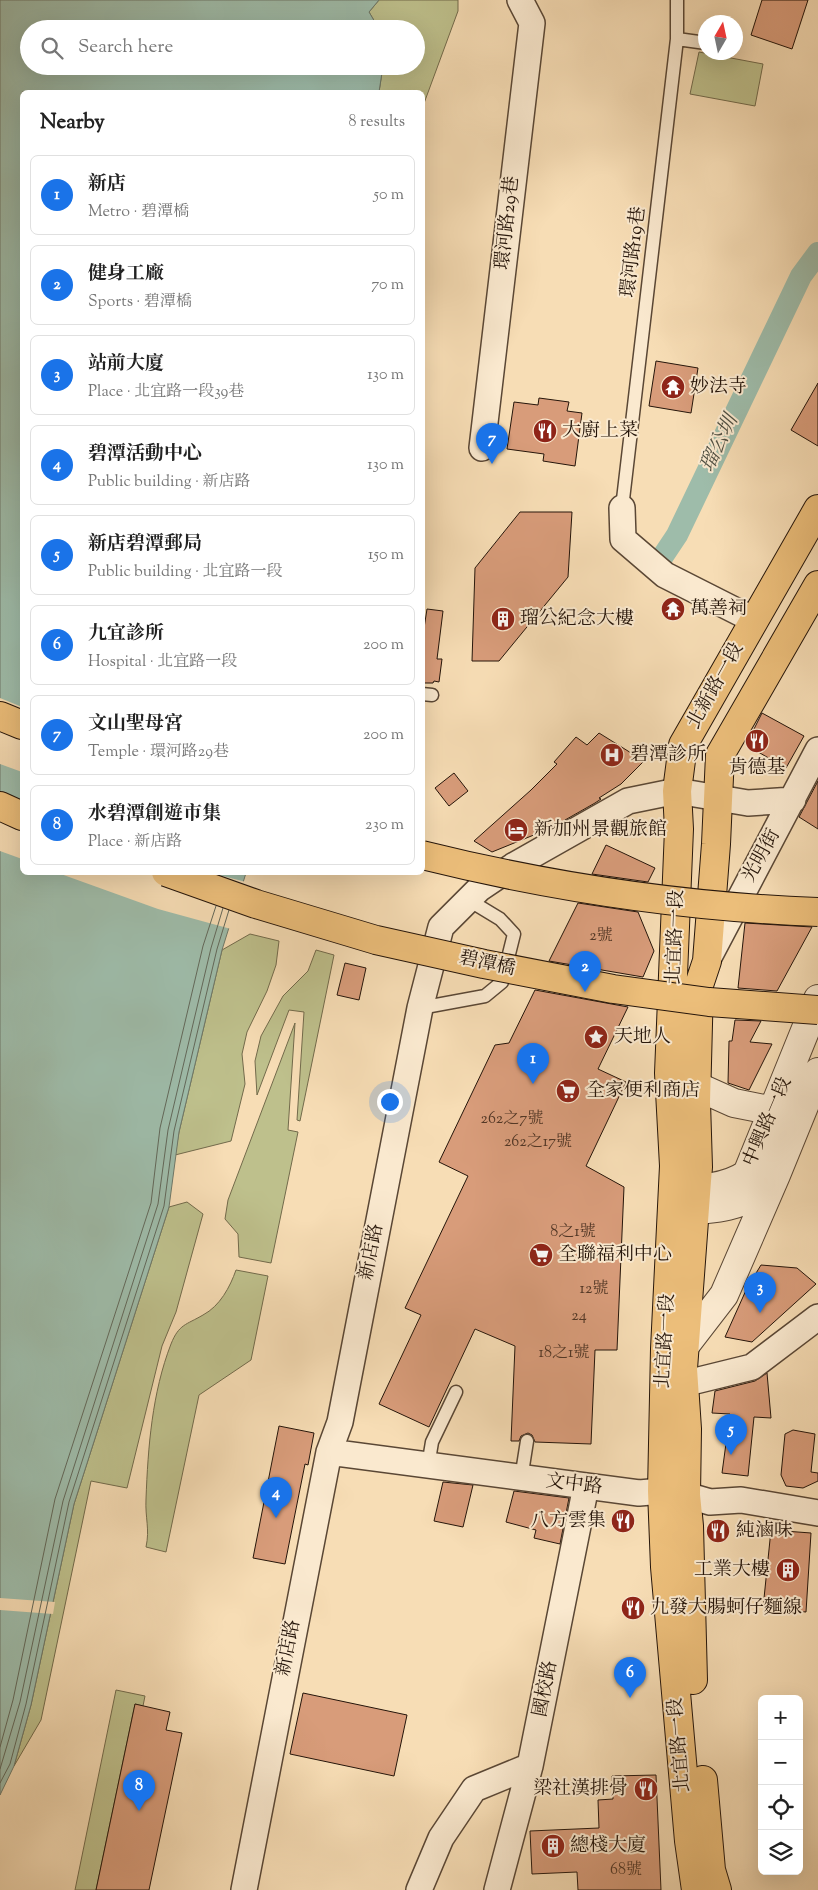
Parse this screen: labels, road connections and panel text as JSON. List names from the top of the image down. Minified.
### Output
{"streets":{"main road":["北新路一段","北宜路一段","碧潭橋"],"street":["環河路29巷","光明街","中興路一段","新店路","文中路","國校路"],"lane":["環河路19巷"]},"crossings":[["北新路一段","北宜路一段"],["北新路一段","新店路"],["光明街","北宜路一段"],["光明街","新店路"],["北宜路一段","中興路一段"],["北宜路一段","新店路"],["北宜路一段","文中路"],["碧潭橋","中興路一段"],["新店路","文中路"],["文中路","國校路"]],"water":["瑠公圳"],"places":{"temple":["妙法寺","萬善祠"],"restaurant":["大廚上菜","肯德基","八方雲集","純滷味","九發大腸蚵仔麵線","梁社漢排骨"],"building":["瑠公紀念大樓","工業大樓","總棧大廈"],"hospital":["碧潭診所"],"hotel":["新加州景觀旅館"],"place":["天地人"],"supermarket":["全家便利商店","全聯福利中心"]},"house_numbers":["2號","262之7號","262之17號","8之1號","12號","24","18之1號","68號"],"north":"top","page":{"search":"Search here","heading":["Nearby","8 results"],"list":[{"mark":"1","name":"新店","note":"Metro · 碧潭橋","value":"50 m"},{"mark":"2","name":"健身工廠","note":"Sports · 碧潭橋","value":"70 m"},{"mark":"3","name":"站前大廈","note":"Place · 北宜路一段39巷","value":"130 m"},{"mark":"4","name":"碧潭活動中心","note":"Public building · 新店路","value":"130 m"},{"mark":"5","name":"新店碧潭郵局","note":"Public building · 北宜路一段","value":"150 m"},{"mark":"6","name":"九宜診所","note":"Hospital · 北宜路一段","value":"200 m"},{"mark":"7","name":"文山聖母宮","note":"Temple · 環河路29巷","value":"200 m"},{"mark":"8","name":"水碧潭創遊市集","note":"Place · 新店路","value":"230 m"}],"pins":["7","2","1","3","5","4","6","8"],"map_buttons":["+","−"]}}
